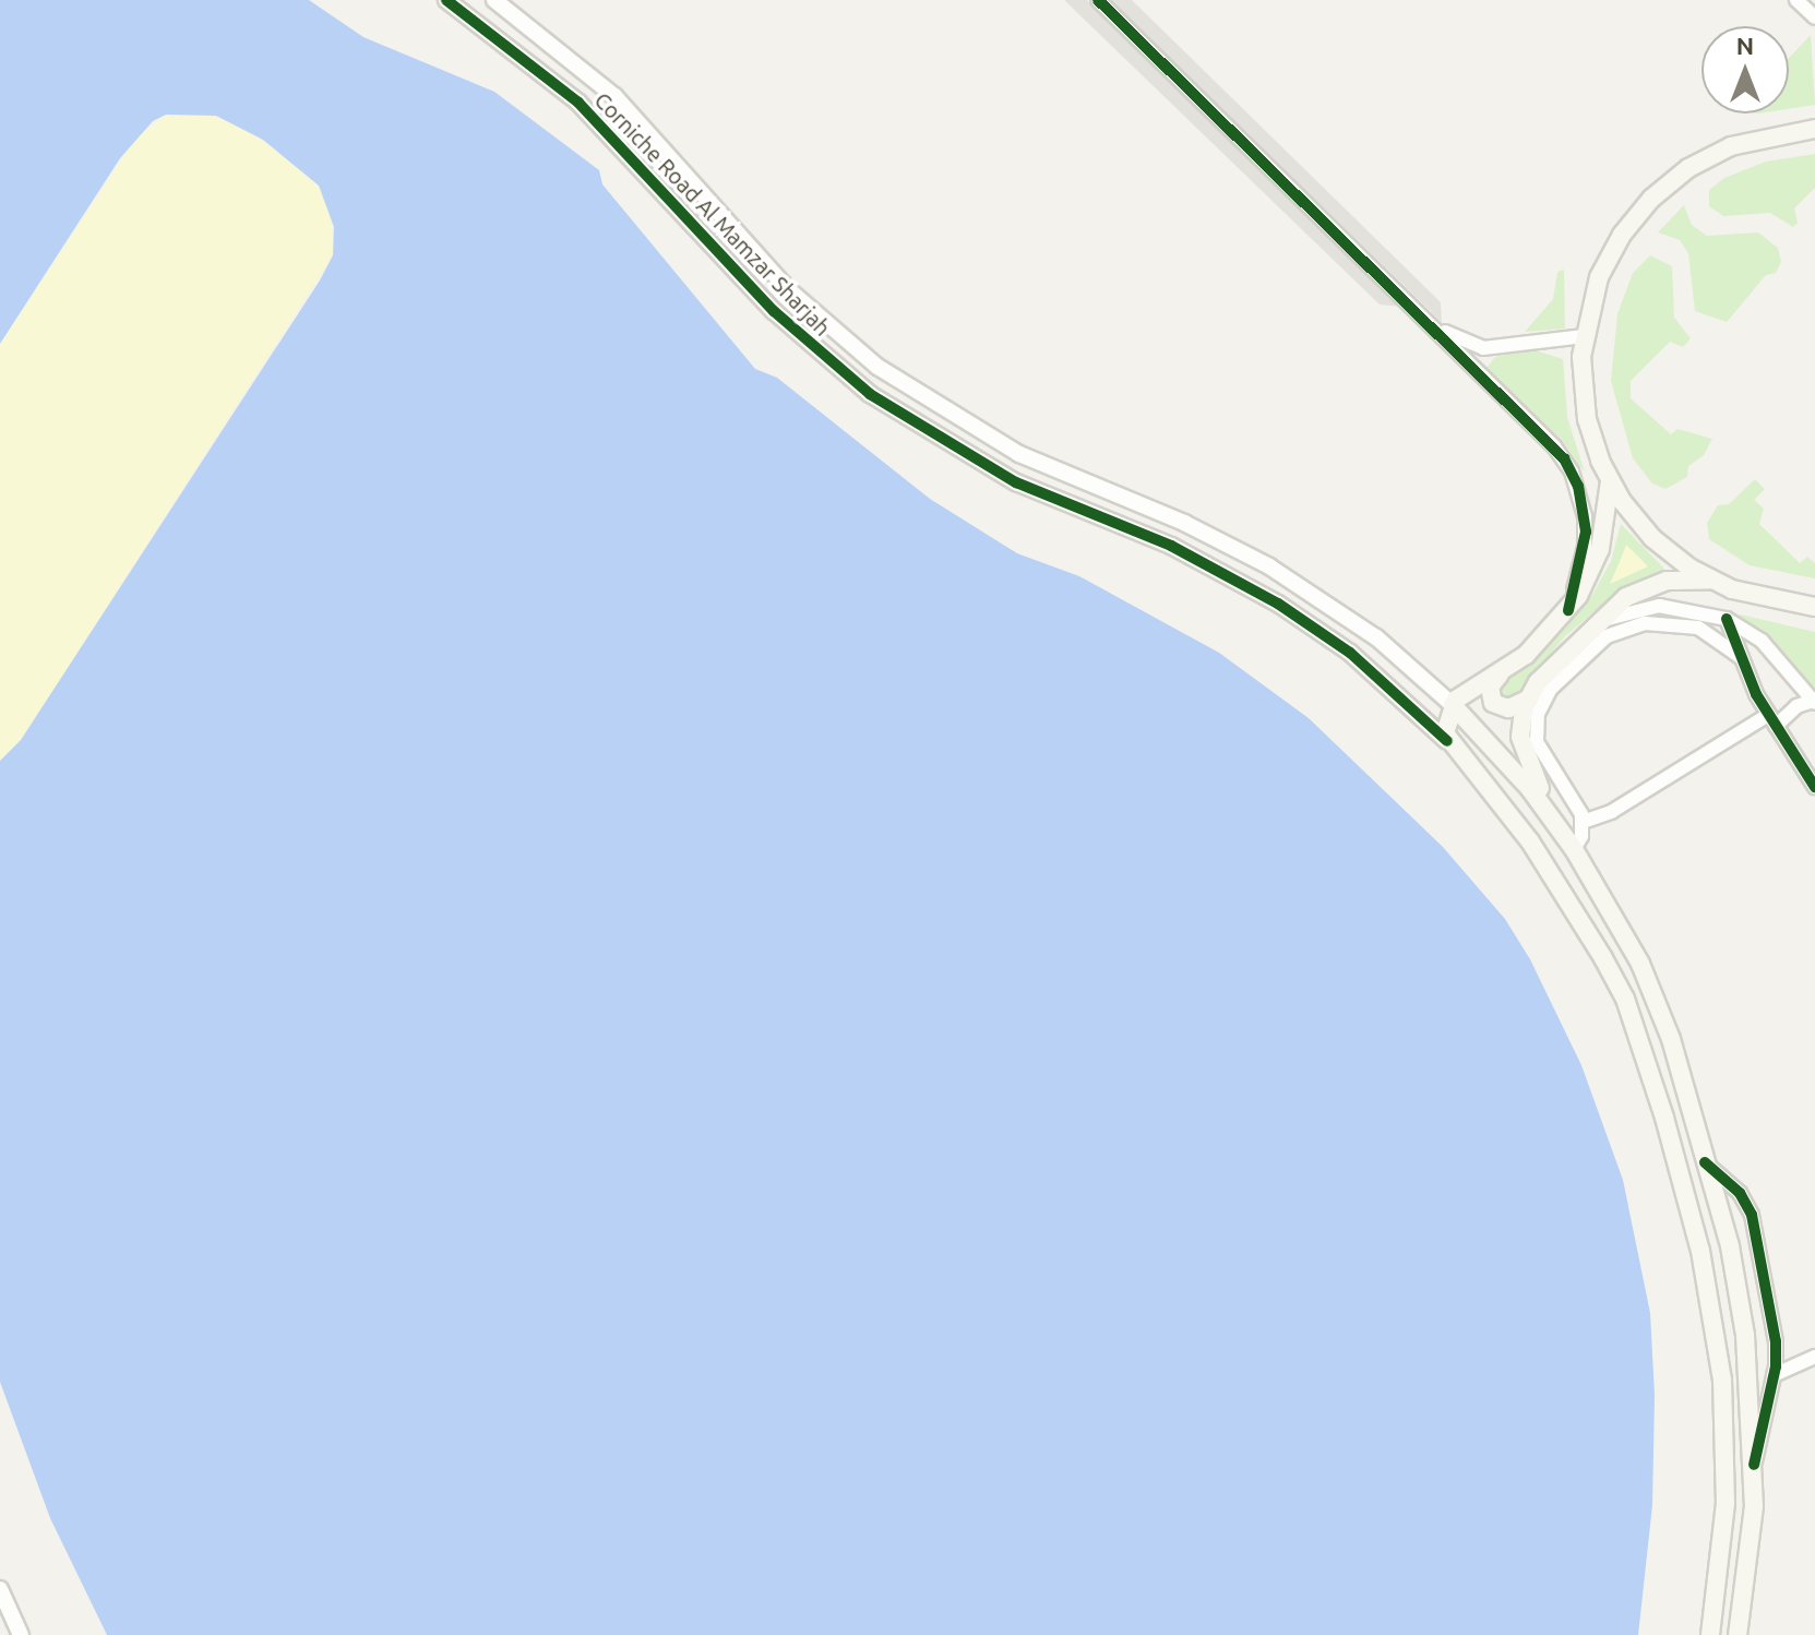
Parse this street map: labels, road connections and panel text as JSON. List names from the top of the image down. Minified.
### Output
{"streets":{"main road":["Corniche Road Al Mamzar Sharjah"]},"north":"top"}
